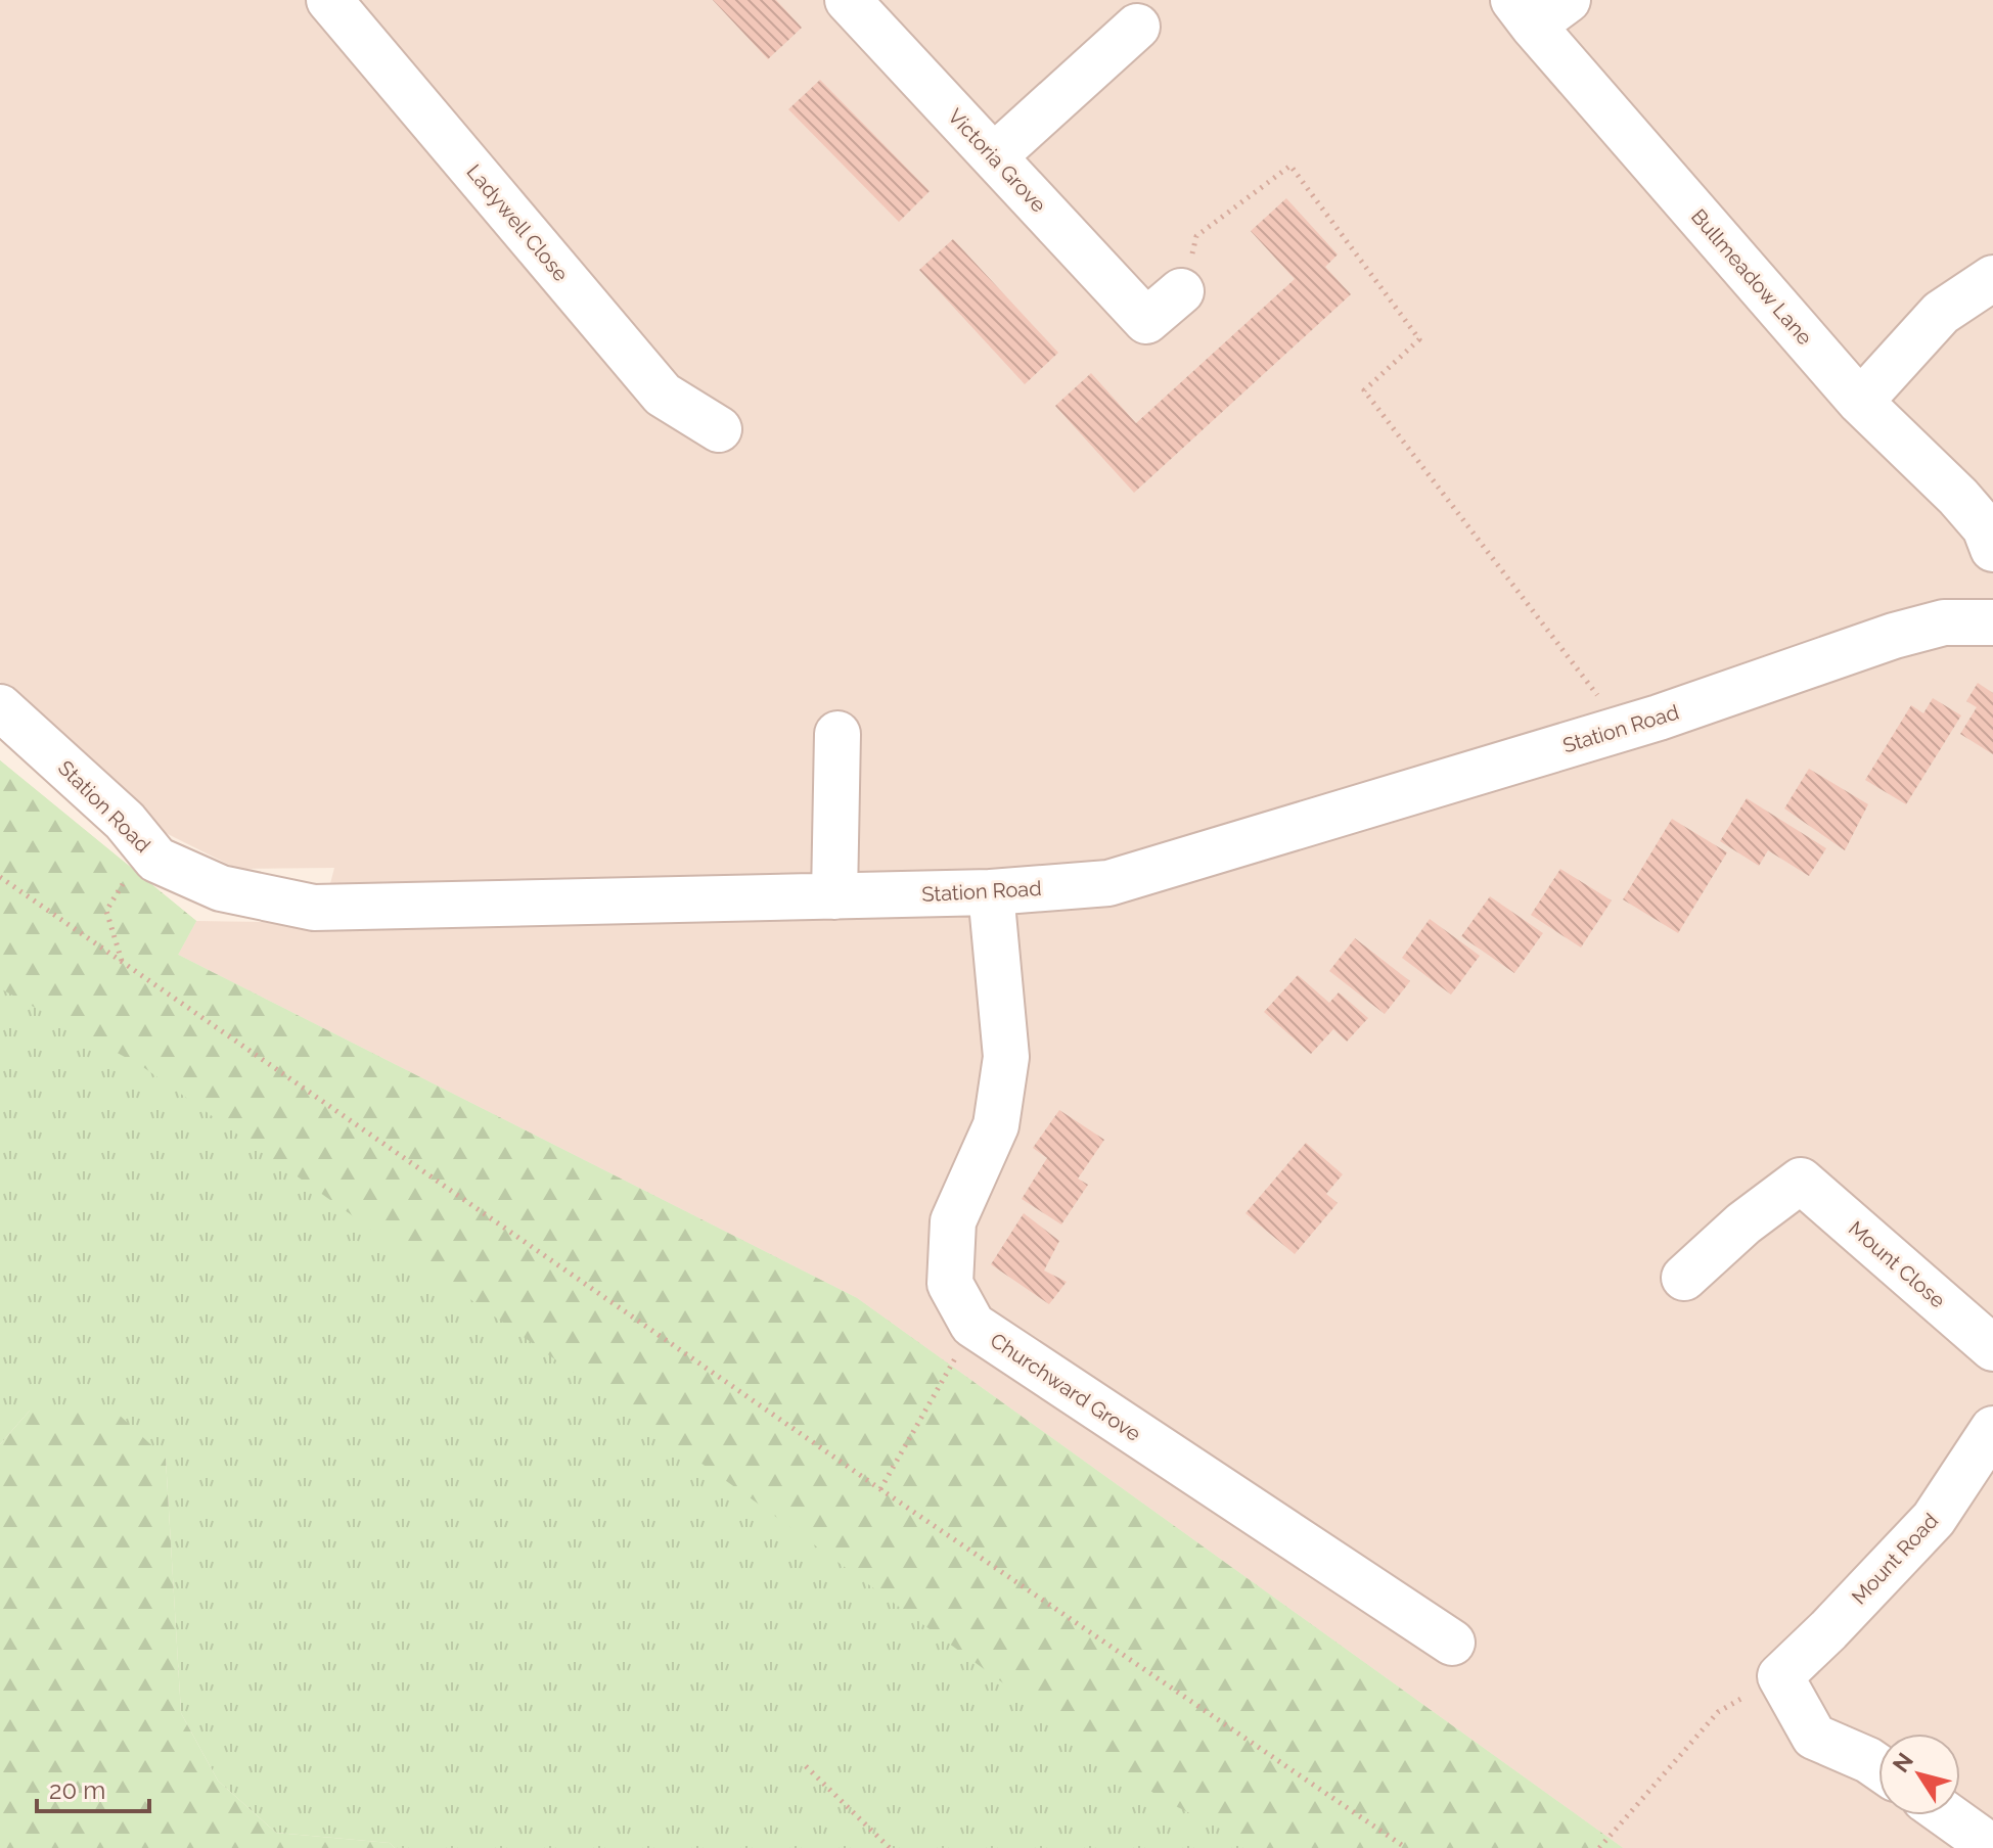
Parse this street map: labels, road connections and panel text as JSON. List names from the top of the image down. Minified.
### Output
{"streets":{"street":["Victoria Grove","Ladywell Close","Bullmeadow Lane","Station Road","Mount Close","Churchward Grove","Mount Road"]},"crossings":[["Station Road","Churchward Grove"]],"scale_bar":"20 m","north":"top left"}
